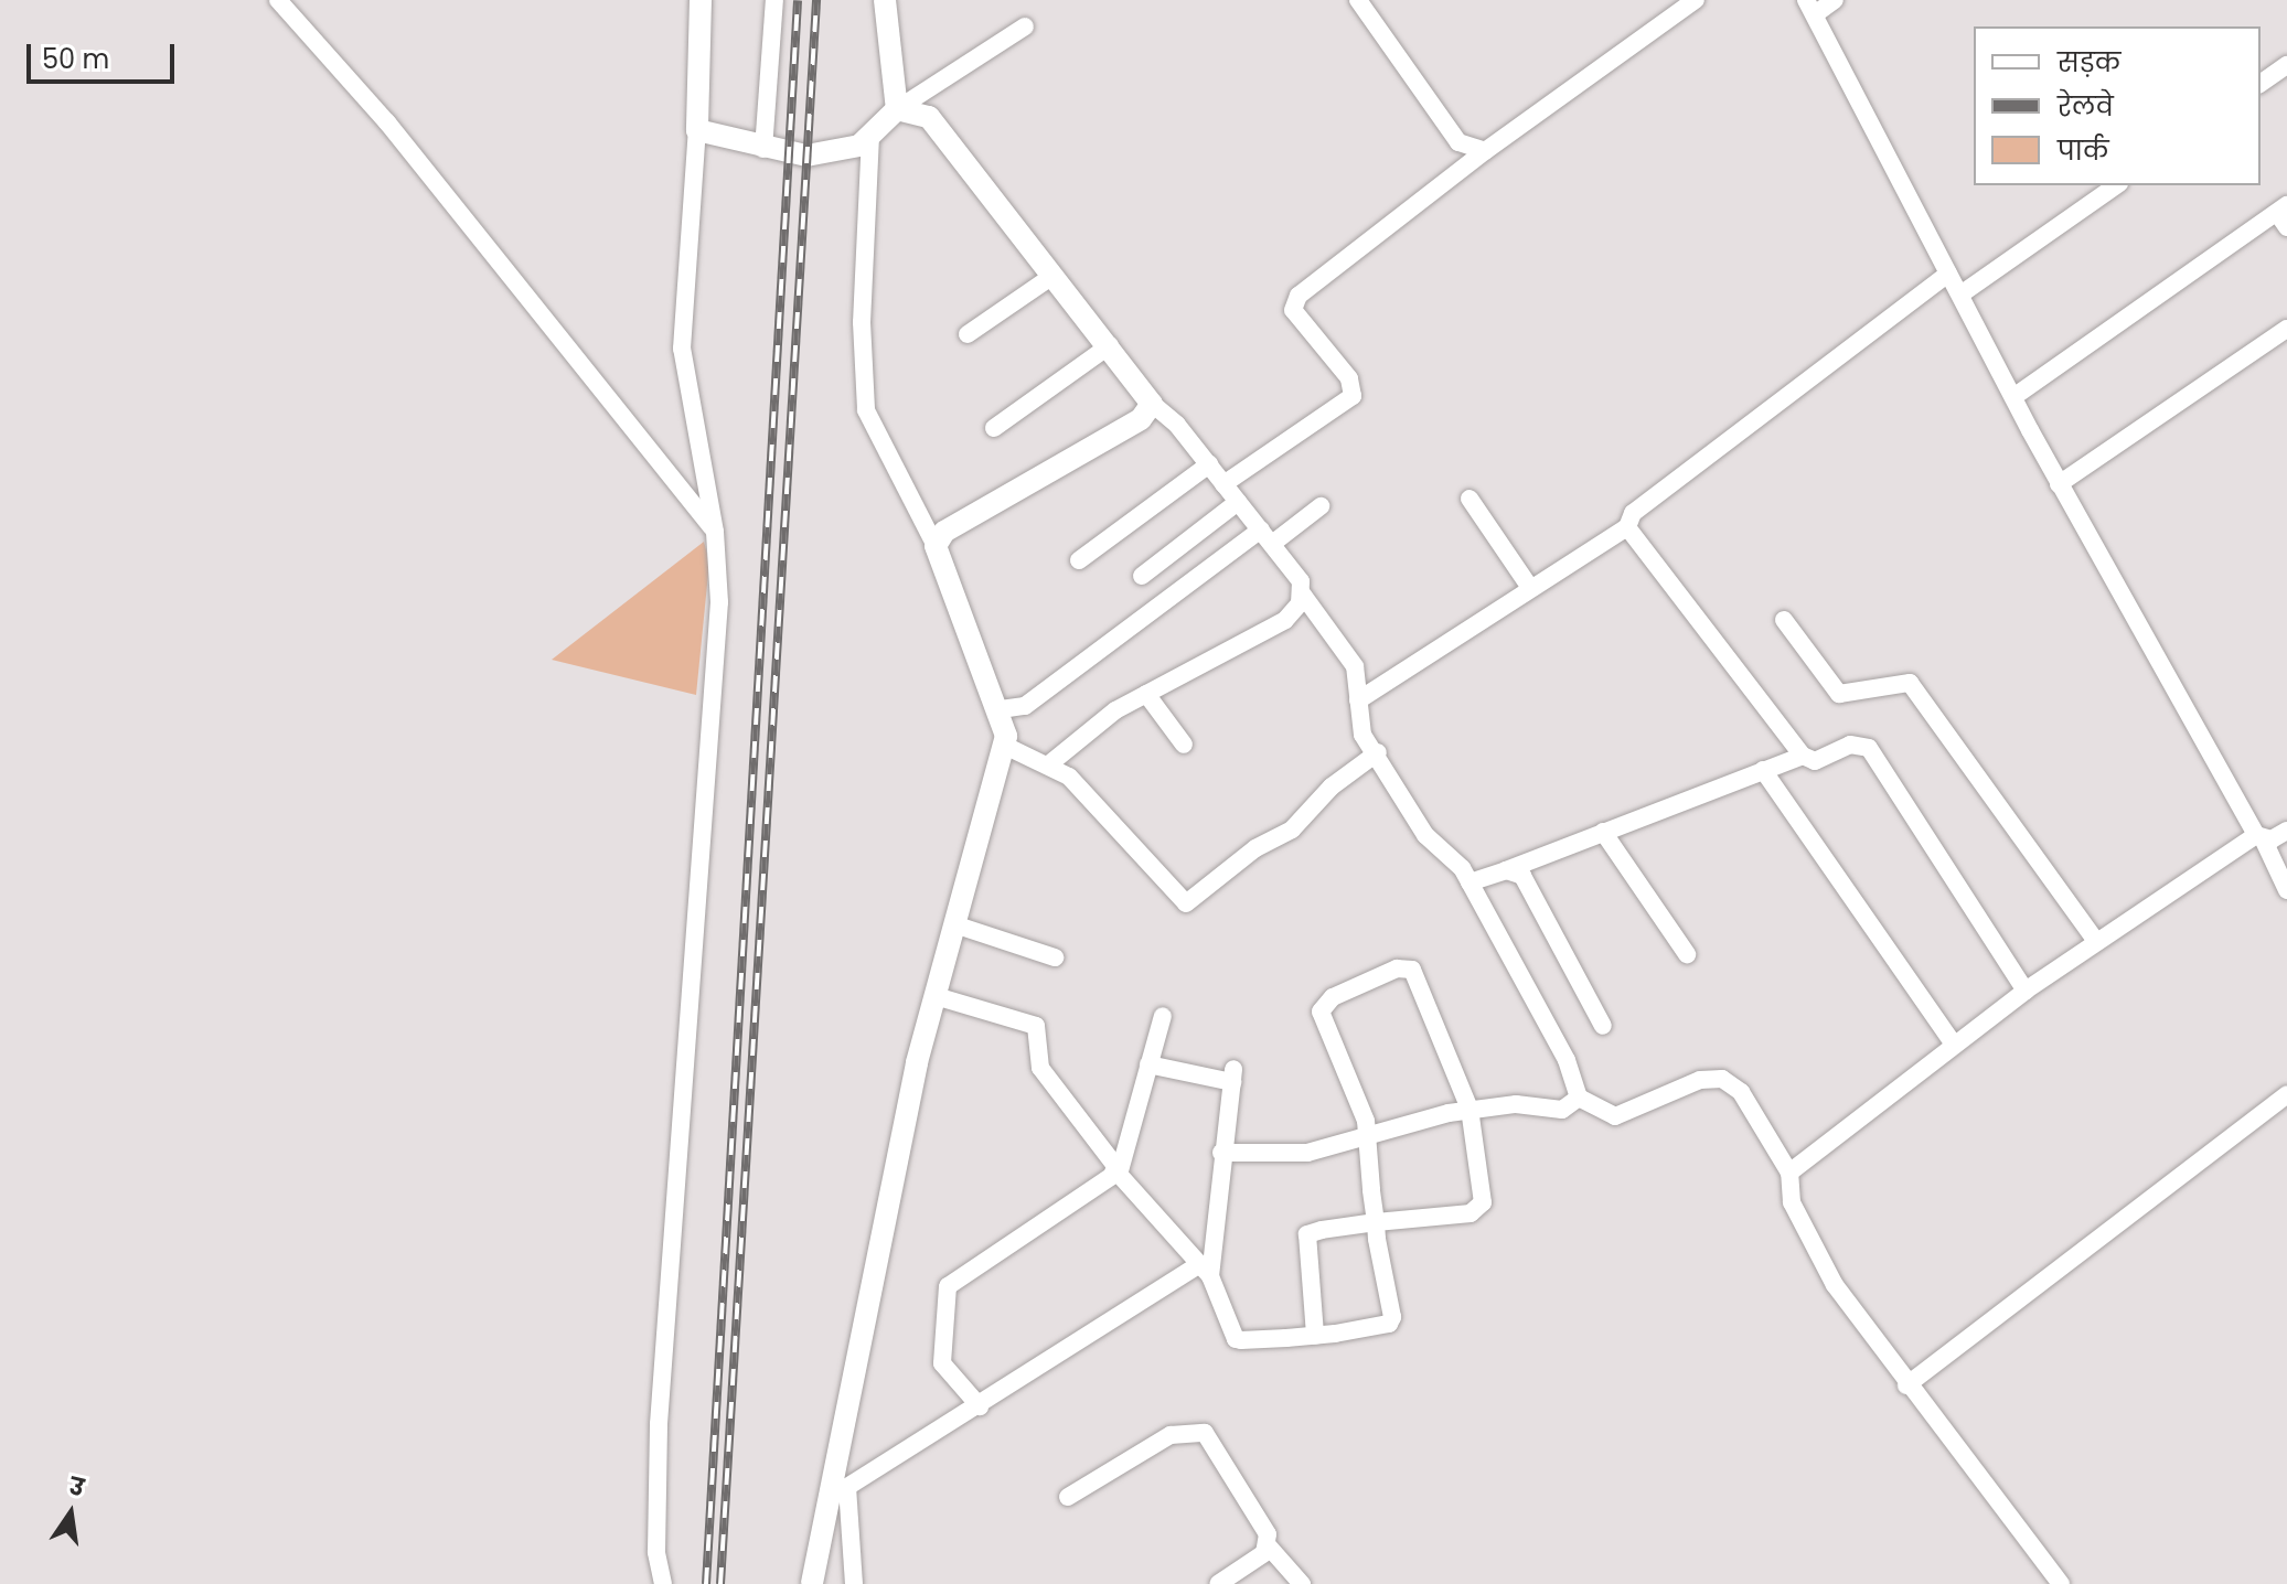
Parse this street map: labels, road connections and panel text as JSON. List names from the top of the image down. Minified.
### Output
{"legend":["सड़क","रेलवे","पार्क"],"scale_bar":"50 m","north":"top"}
